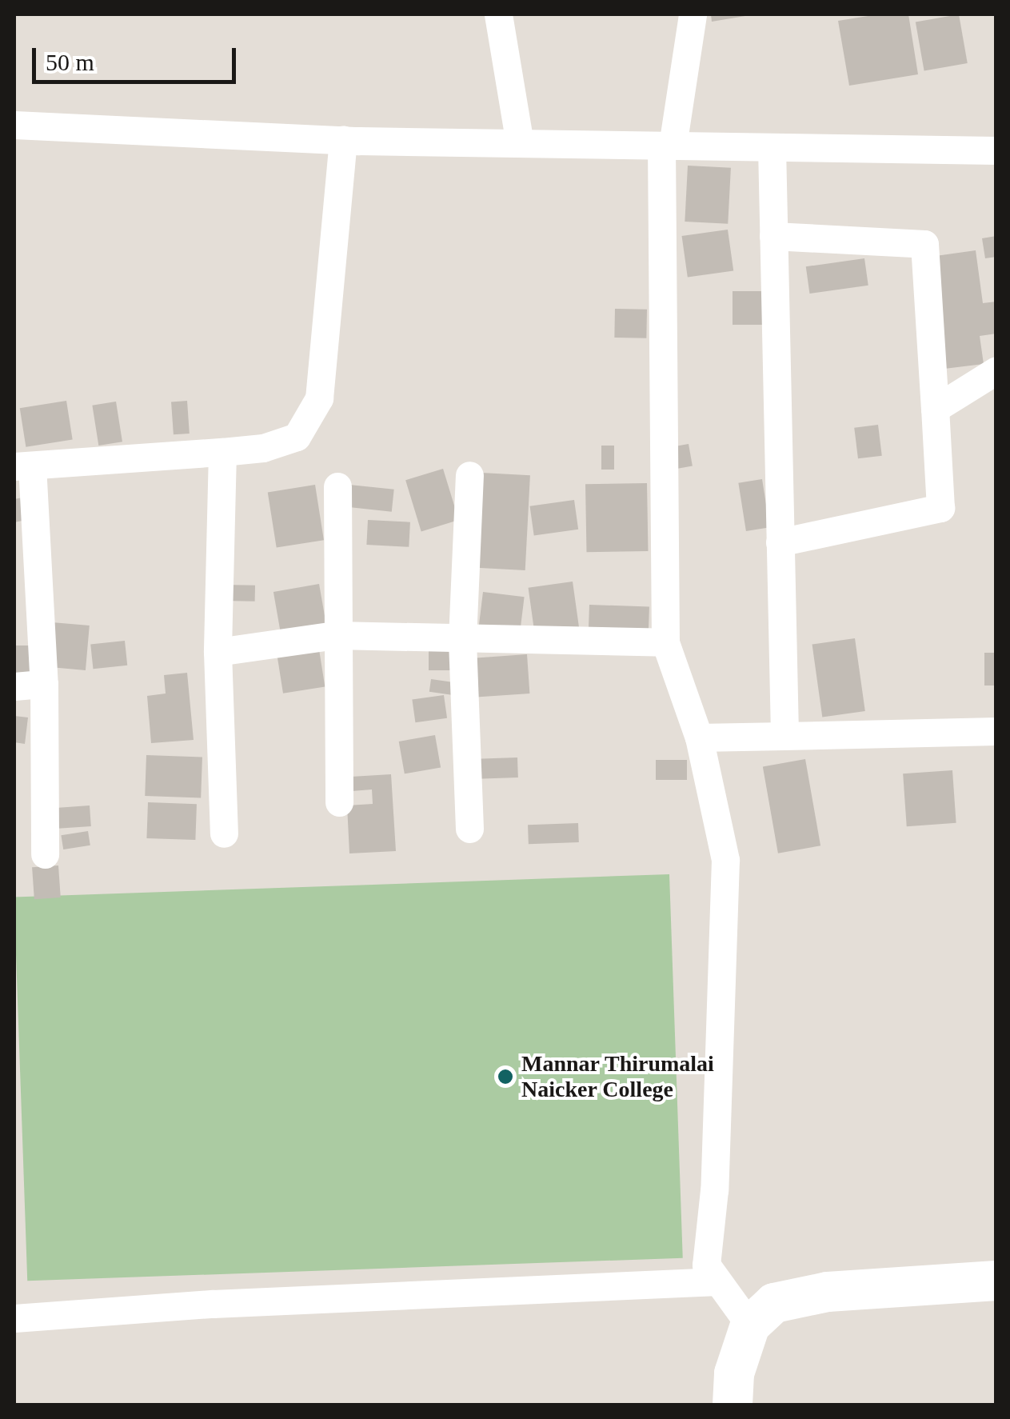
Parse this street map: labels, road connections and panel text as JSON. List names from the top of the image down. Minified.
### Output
{"places":["Mannar Thirumalai Naicker College"],"scale_bar":"50 m"}
